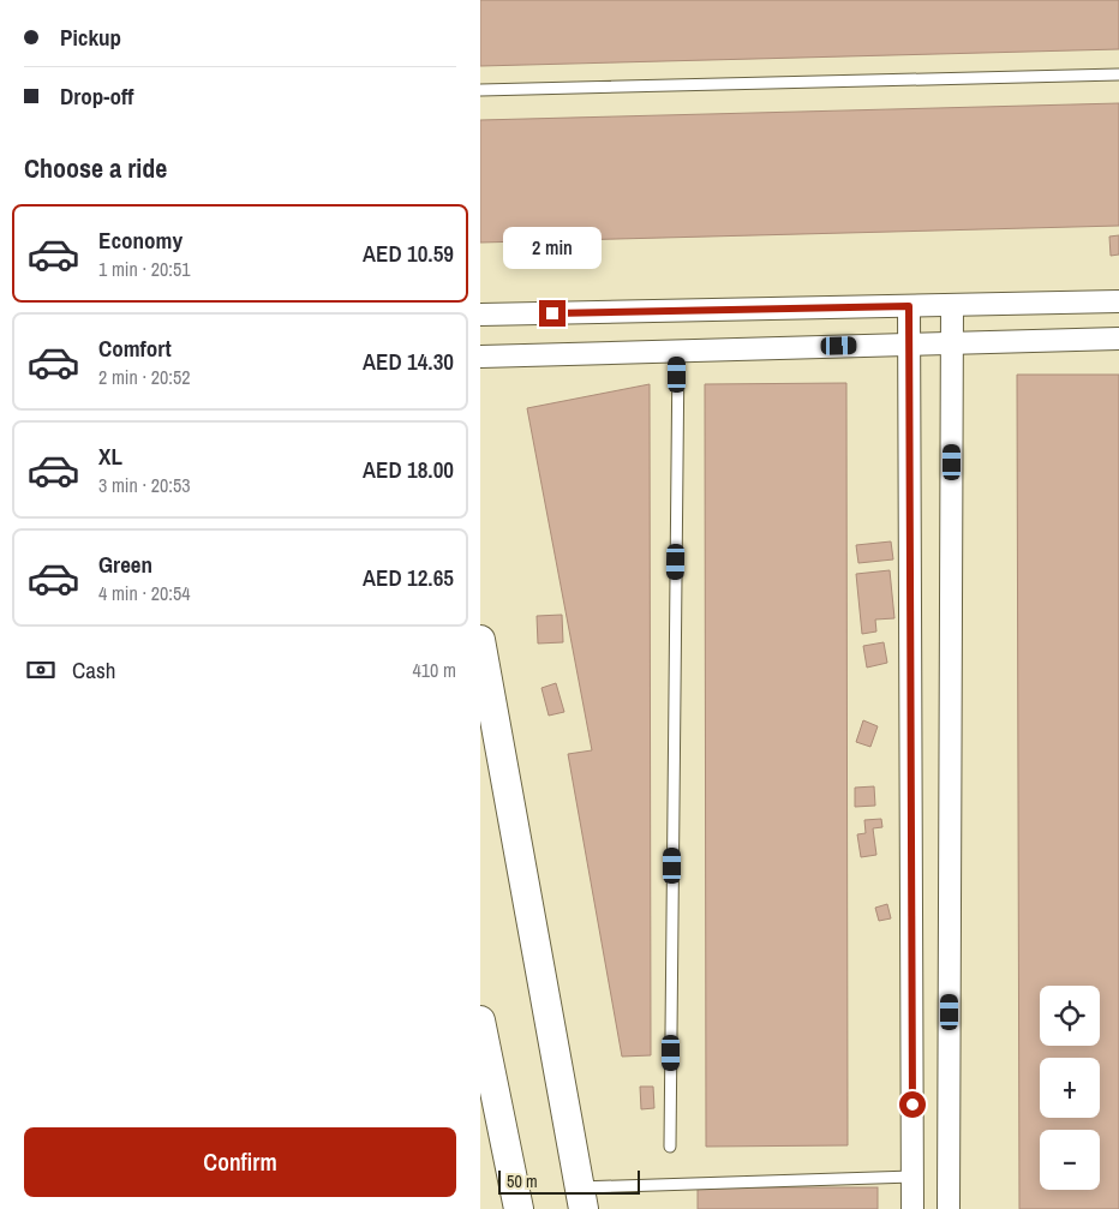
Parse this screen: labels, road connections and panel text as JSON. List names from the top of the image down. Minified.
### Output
{"scale_bar":"50 m","page":{"banner":["Pickup","Drop-off"],"heading":"Choose a ride","list":[{"name":"Economy","note":"1 min · 20:51","value":"AED 10.59"},{"name":"Comfort","note":"2 min · 20:52","value":"AED 14.30"},{"name":"XL","note":"3 min · 20:53","value":"AED 18.00"},{"name":"Green","note":"4 min · 20:54","value":"AED 12.65"}],"bubble":"2 min","pay":["Cash","410 m"],"map_buttons":["+","−"],"buttons":"Confirm","scale":"50 m"}}
